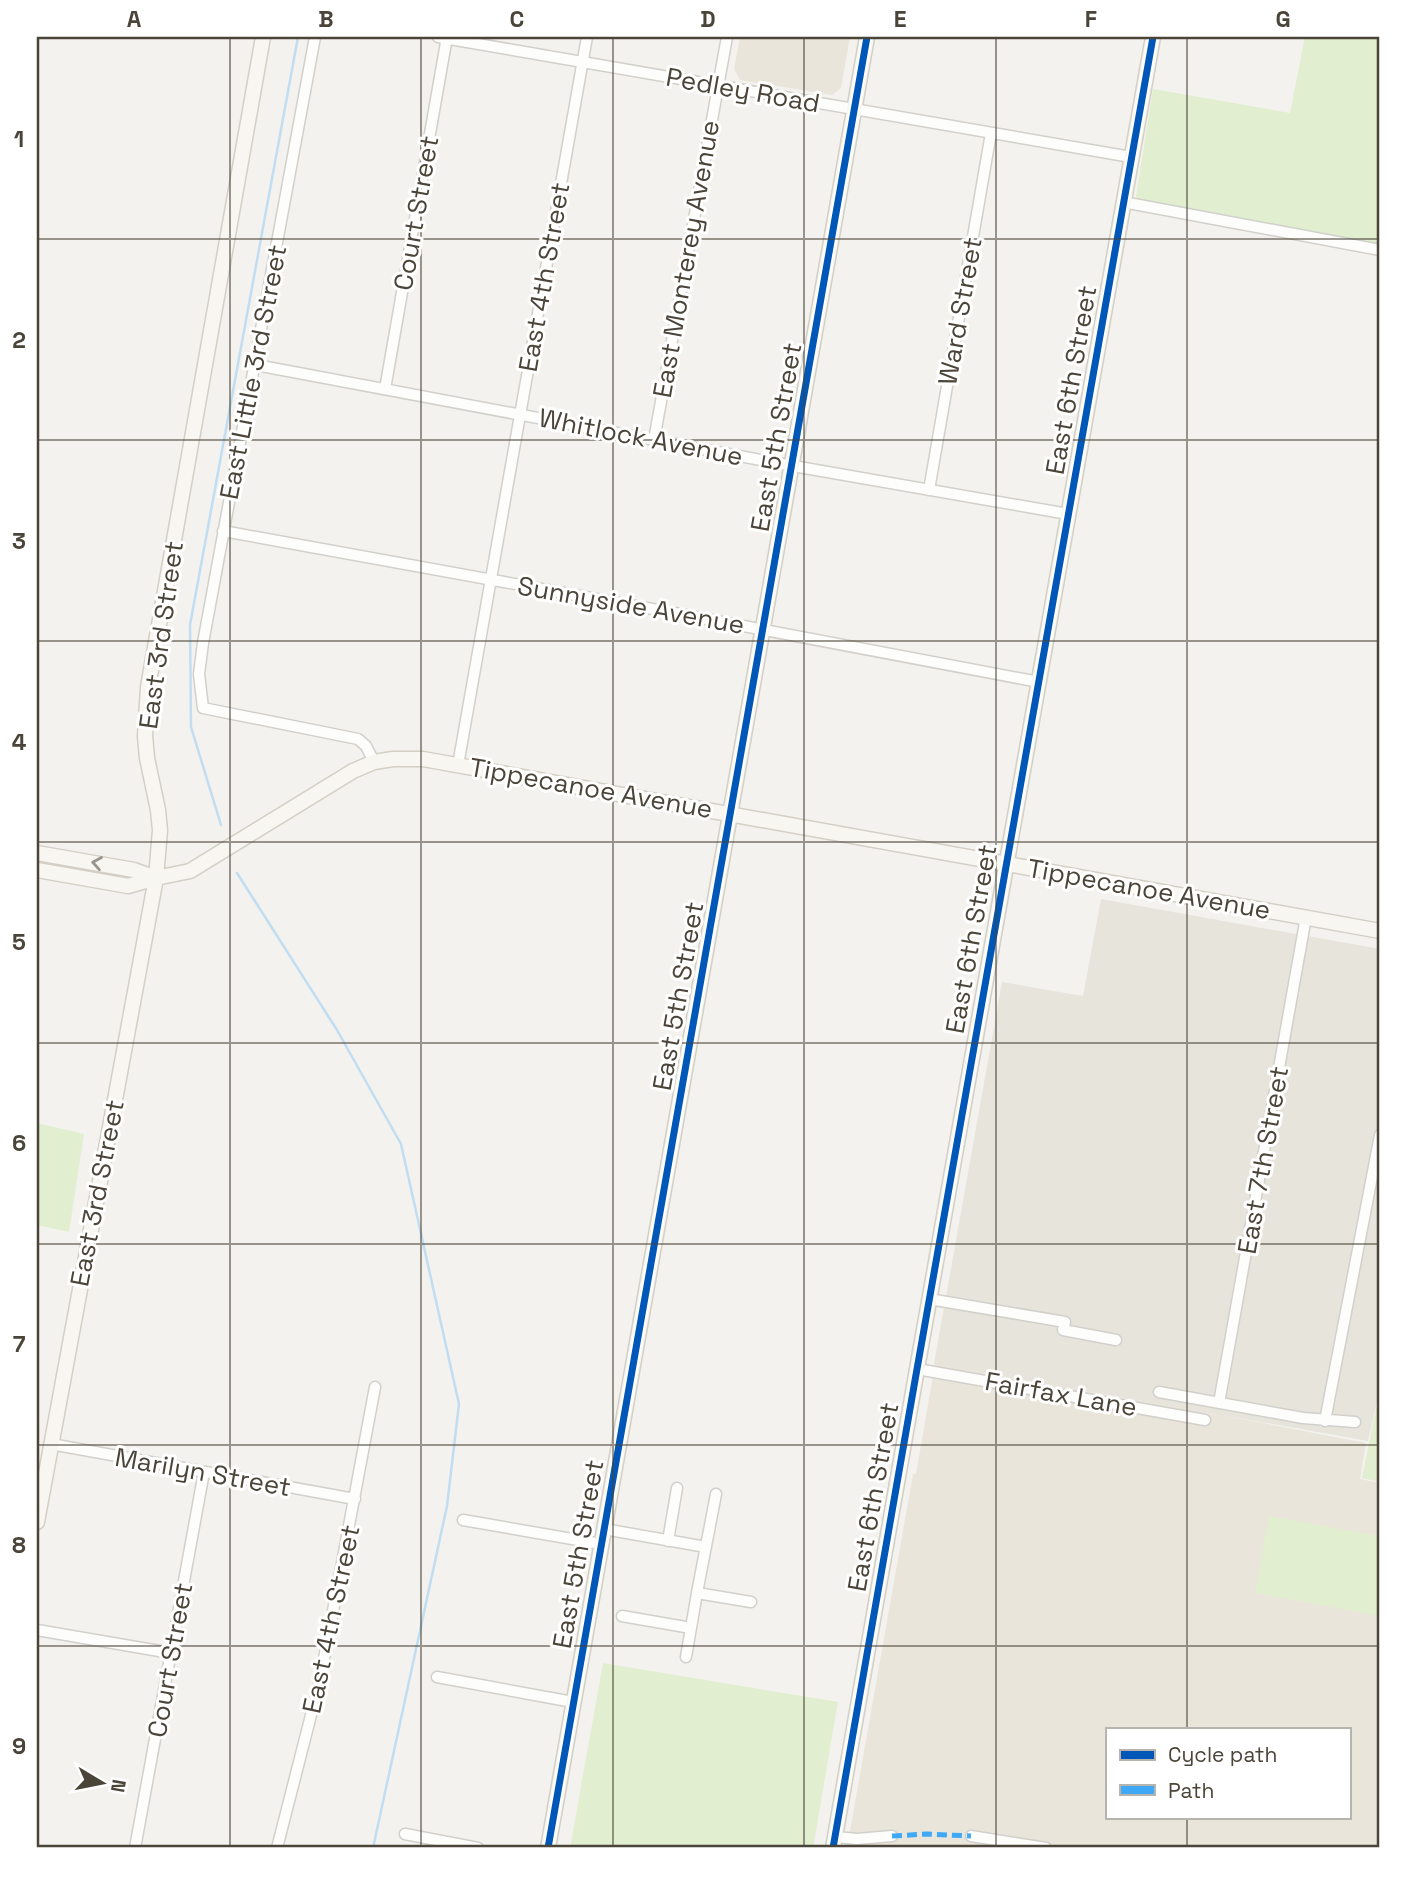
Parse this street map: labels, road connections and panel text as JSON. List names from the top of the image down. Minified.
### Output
{"streets":{"street":["Pedley Road","Court Street","East Monterey Avenue","East 4th Street","Ward Street","East Little 3rd Street","East 6th Street","Whitlock Avenue","East 5th Street","Sunnyside Avenue","East 3rd Street","Tippecanoe Avenue","East 7th Street","Fairfax Lane","Marilyn Street"]},"crossings":[["Pedley Road","Court Street"],["Pedley Road","East Monterey Avenue"],["Pedley Road","East 4th Street"],["Pedley Road","Ward Street"],["Pedley Road","East 6th Street"],["Pedley Road","East 5th Street"],["Court Street","Whitlock Avenue"],["Court Street","Marilyn Street"],["East Monterey Avenue","Whitlock Avenue"],["East 4th Street","Whitlock Avenue"],["East 4th Street","Sunnyside Avenue"],["East 4th Street","Tippecanoe Avenue"],["East 4th Street","Marilyn Street"],["Ward Street","Whitlock Avenue"],["East Little 3rd Street","Whitlock Avenue"],["East Little 3rd Street","Sunnyside Avenue"],["East Little 3rd Street","Tippecanoe Avenue"],["East 6th Street","Whitlock Avenue"],["East 6th Street","Sunnyside Avenue"],["East 6th Street","Tippecanoe Avenue"],["East 6th Street","Fairfax Lane"],["Whitlock Avenue","East 5th Street"],["East 5th Street","Sunnyside Avenue"],["East 5th Street","Tippecanoe Avenue"],["East 3rd Street","Tippecanoe Avenue"],["East 3rd Street","Marilyn Street"],["Tippecanoe Avenue","East 7th Street"],["East 7th Street","Fairfax Lane"]],"legend":["Cycle path","Path"],"north":"right","grid":{"columns":["A","B","C","D","E","F","G"],"rows":["1","2","3","4","5","6","7","8","9"]}}
